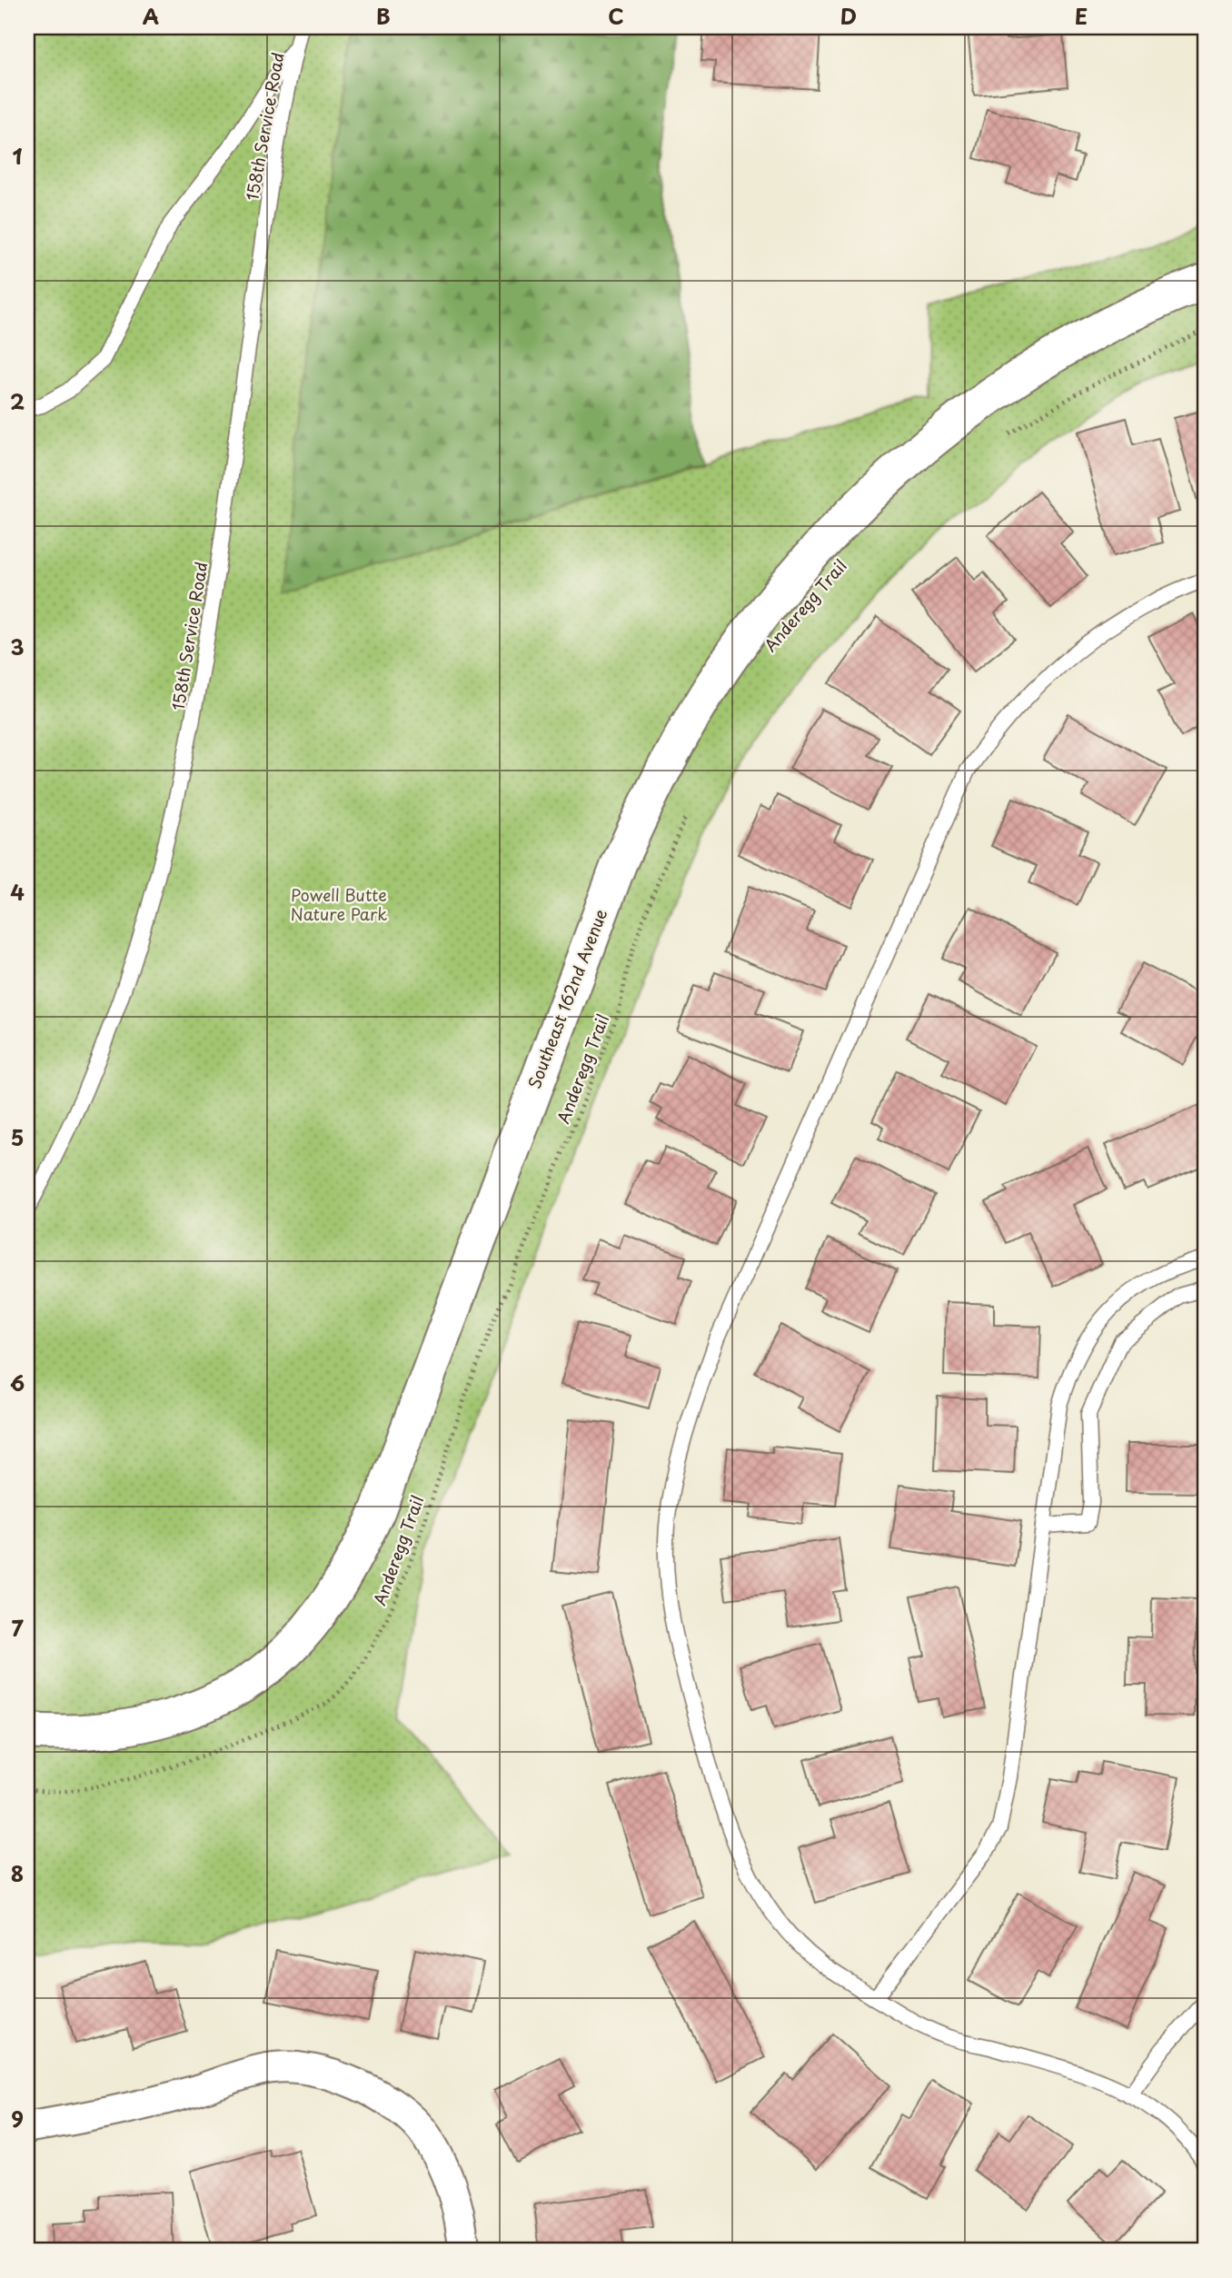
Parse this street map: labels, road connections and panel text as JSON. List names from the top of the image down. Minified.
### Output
{"streets":{"street":["Southeast 162nd Avenue"],"lane":["158th Service Road"],"path":["Anderegg Trail"]},"parks":["Powell Butte Nature Park"],"grid":{"columns":["A","B","C","D","E"],"rows":["1","2","3","4","5","6","7","8","9"]}}
